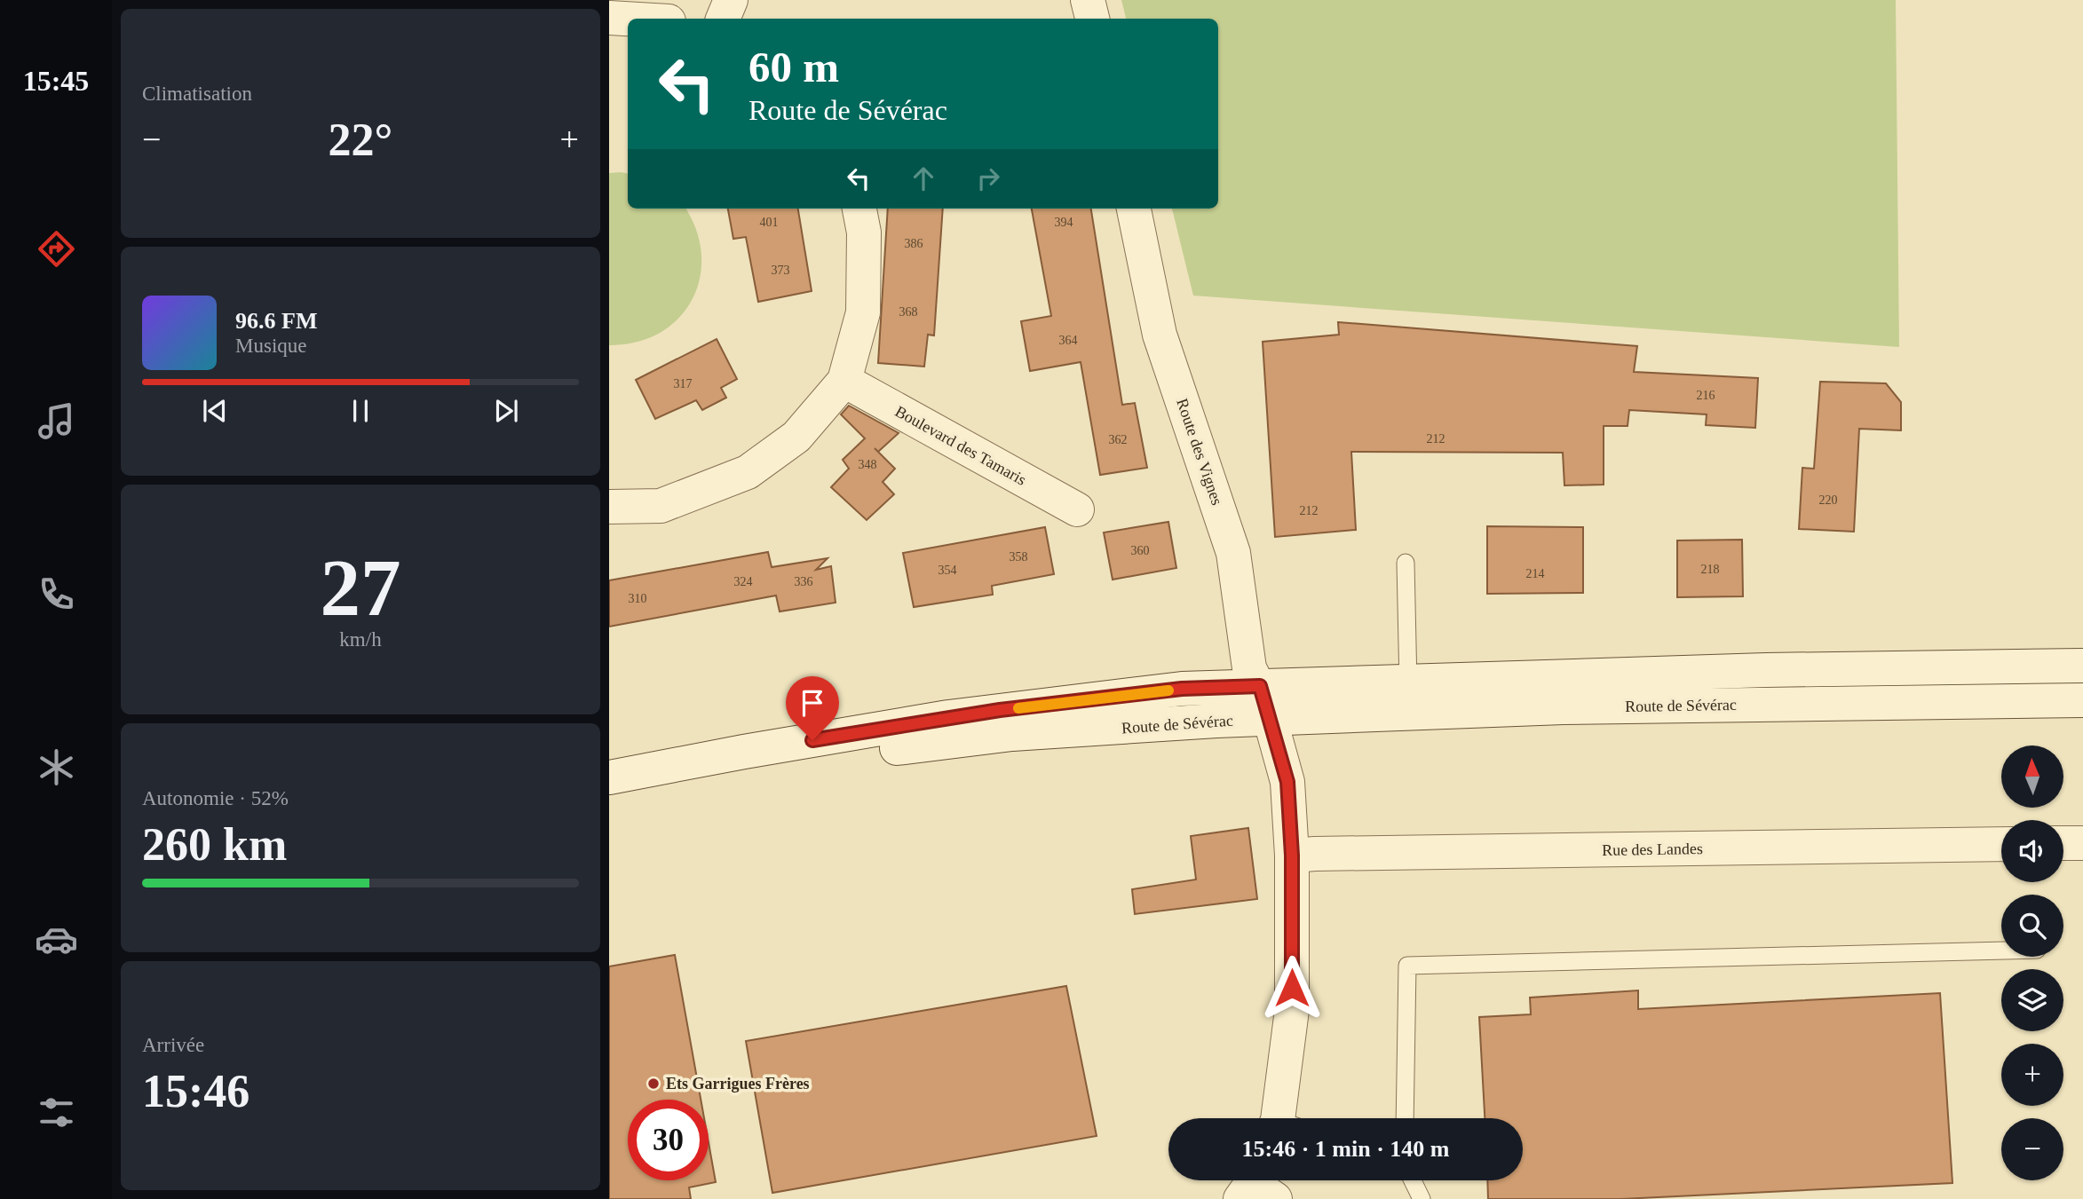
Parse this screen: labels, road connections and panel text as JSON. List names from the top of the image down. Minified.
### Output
{"streets":{"main road":["Boulevard des Tamaris","Route des Vignes","Route de Sévérac","Rue des Landes"]},"crossings":[["Route des Vignes","Route de Sévérac"],["Route des Vignes","Rue des Landes"]],"places":["Ets Garrigues Frères"],"house_numbers":["401","394","386","373","368","364","317","216","212","362","348","220","212","360","358","218","354","214","324","336","310"],"north":"top","page":{"tabs":"15:45","tile":["Climatisation",["27","km/h"],["Autonomie · 52%","260 km"],["Arrivée","15:46"]],"turn":["60 m","Route de Sévérac"],"heat":["−","22°","+"],"song":["96.6 FM","Musique"],"map_buttons":["+","−"],"limit":"30","trip":"15:46 · 1 min · 140 m"}}
